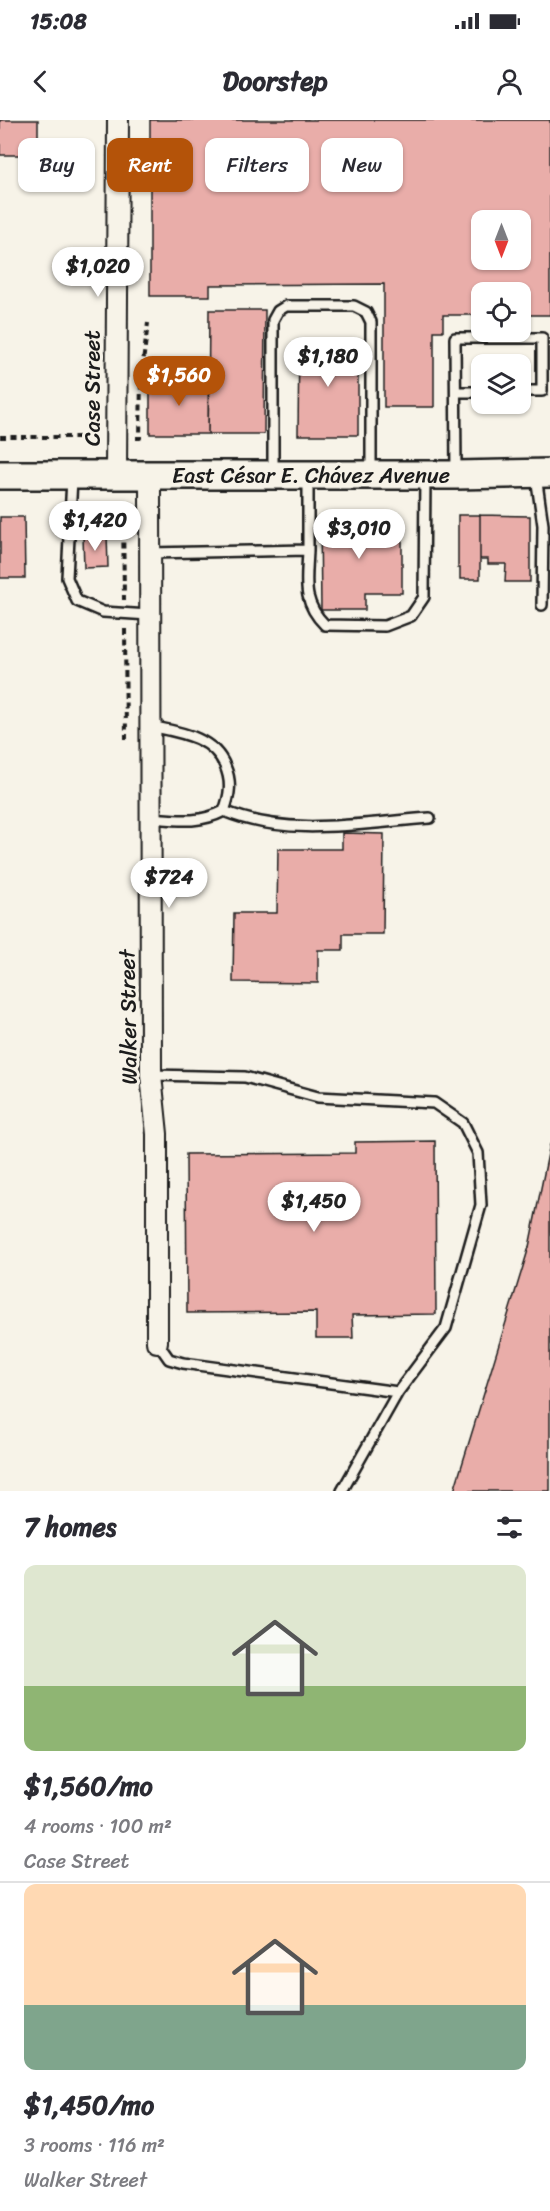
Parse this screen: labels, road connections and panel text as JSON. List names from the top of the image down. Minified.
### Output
{"streets":{"street":["Case Street","East César E. Chávez Avenue","Walker Street"]},"crossings":[["Case Street","East César E. Chávez Avenue"],["East César E. Chávez Avenue","Walker Street"]],"north":"bottom","page":{"status":"15:08","header":"Doorstep","chip":["Buy","Rent","Filters","New"],"price":["$1,020","$1,180","$1,560","$1,420","$3,010","$724","$1,450"],"heading":"7 homes","list":[{"name":"$1,560/mo","note":"4 rooms · 100 m² · Case Street"},{"name":"$1,450/mo","note":"3 rooms · 116 m² · Walker Street"}]}}
